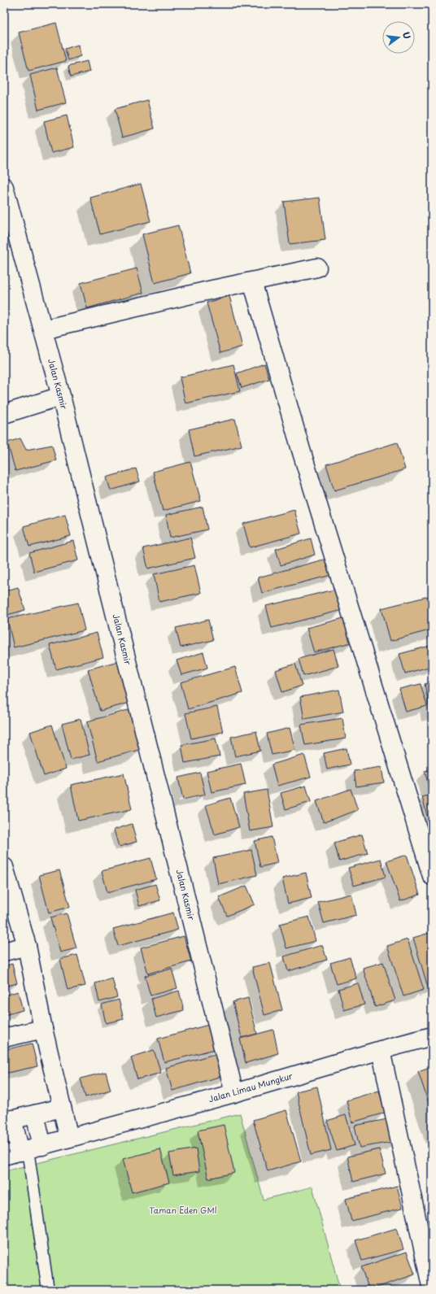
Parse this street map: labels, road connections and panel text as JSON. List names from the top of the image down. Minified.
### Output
{"streets":{"street":["Jalan Kasmir","Jalan Limau Mungkur"]},"crossings":[["Jalan Kasmir","Jalan Limau Mungkur"]],"parks":["Taman Eden GMI"],"north":"right"}
